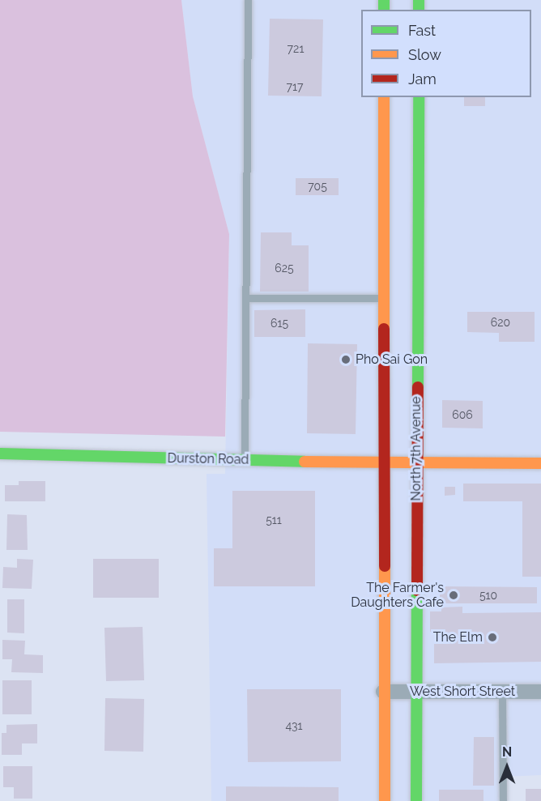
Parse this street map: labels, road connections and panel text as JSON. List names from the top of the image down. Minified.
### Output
{"streets":{"main road":["North 7th Avenue","Durston Road"],"street":["West Short Street"]},"crossings":[["North 7th Avenue","Durston Road"],["North 7th Avenue","West Short Street"]],"places":["Pho Sai Gon","The Farmer's Daughters Cafe","The Elm"],"house_numbers":["721","717","705","625","620","615","606","511","510","431"],"legend":["Fast","Slow","Jam"],"north":"top"}
